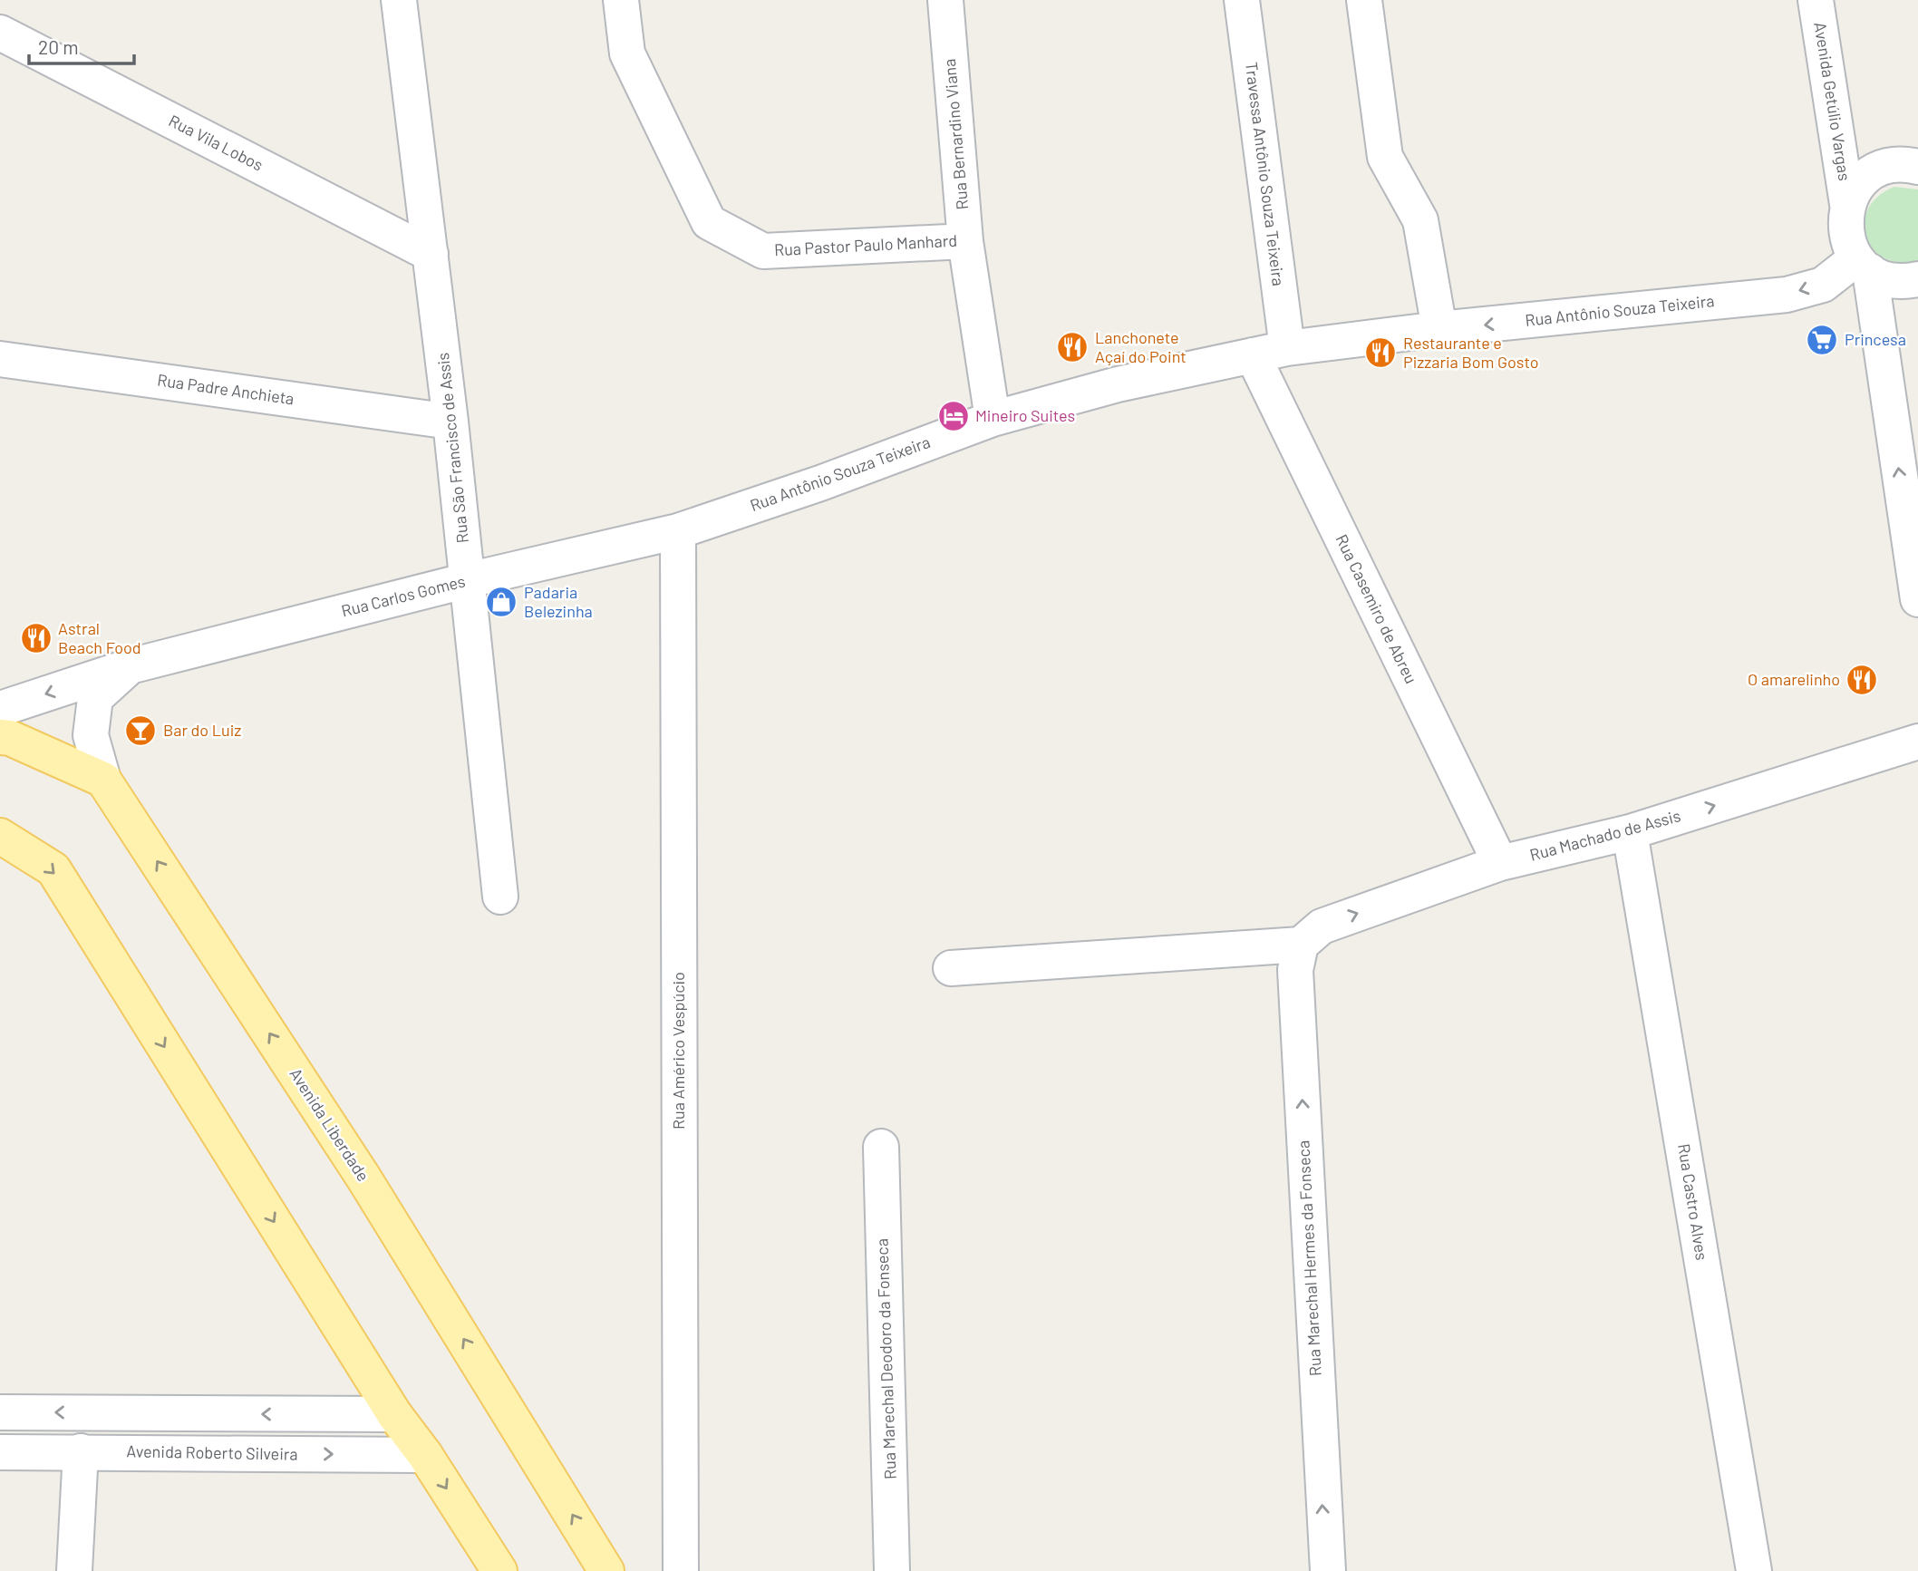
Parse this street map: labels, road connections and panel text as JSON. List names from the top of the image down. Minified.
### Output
{"streets":{"main road":["Avenida Liberdade"],"street":["Avenida Getúlio Vargas","Rua Bernardino Viana","Rua Vila Lobos","Travessa Antônio Souza Teixeira","Rua Pastor Paulo Manhard","Rua Antônio Souza Teixeira","Rua Padre Anchieta","Rua São Francisco de Assis","Rua Carlos Gomes","Rua Casemiro de Abreu","Rua Machado de Assis","Rua Américo Vespúcio","Rua Castro Alves","Rua Marechal Hermes da Fonseca","Rua Marechal Deodoro da Fonseca","Avenida Roberto Silveira"]},"crossings":[["Avenida Getúlio Vargas","Rua Antônio Souza Teixeira"],["Rua Bernardino Viana","Rua Pastor Paulo Manhard"],["Rua Bernardino Viana","Rua Antônio Souza Teixeira"],["Rua Vila Lobos","Rua São Francisco de Assis"],["Travessa Antônio Souza Teixeira","Rua Antônio Souza Teixeira"],["Rua Antônio Souza Teixeira","Rua Carlos Gomes"],["Rua Antônio Souza Teixeira","Rua Casemiro de Abreu"],["Rua Antônio Souza Teixeira","Rua Américo Vespúcio"],["Rua Padre Anchieta","Rua São Francisco de Assis"],["Rua São Francisco de Assis","Rua Carlos Gomes"],["Rua Carlos Gomes","Rua Américo Vespúcio"],["Rua Casemiro de Abreu","Rua Machado de Assis"],["Rua Machado de Assis","Rua Castro Alves"],["Rua Machado de Assis","Rua Marechal Hermes da Fonseca"]],"one_way":["Rua Antônio Souza Teixeira","Rua Machado de Assis","Rua Marechal Hermes da Fonseca"],"places":{"supermarket":["Princesa"],"restaurant":["Lanchonete Açaí do Point","Restaurante e Pizzaria Bom Gosto","Astral Beach Food","O amarelinho"],"hotel":["Mineiro Suites"],"shop":["Padaria Belezinha"],"bar":["Bar do Luiz"]},"scale_bar":"20 m"}
